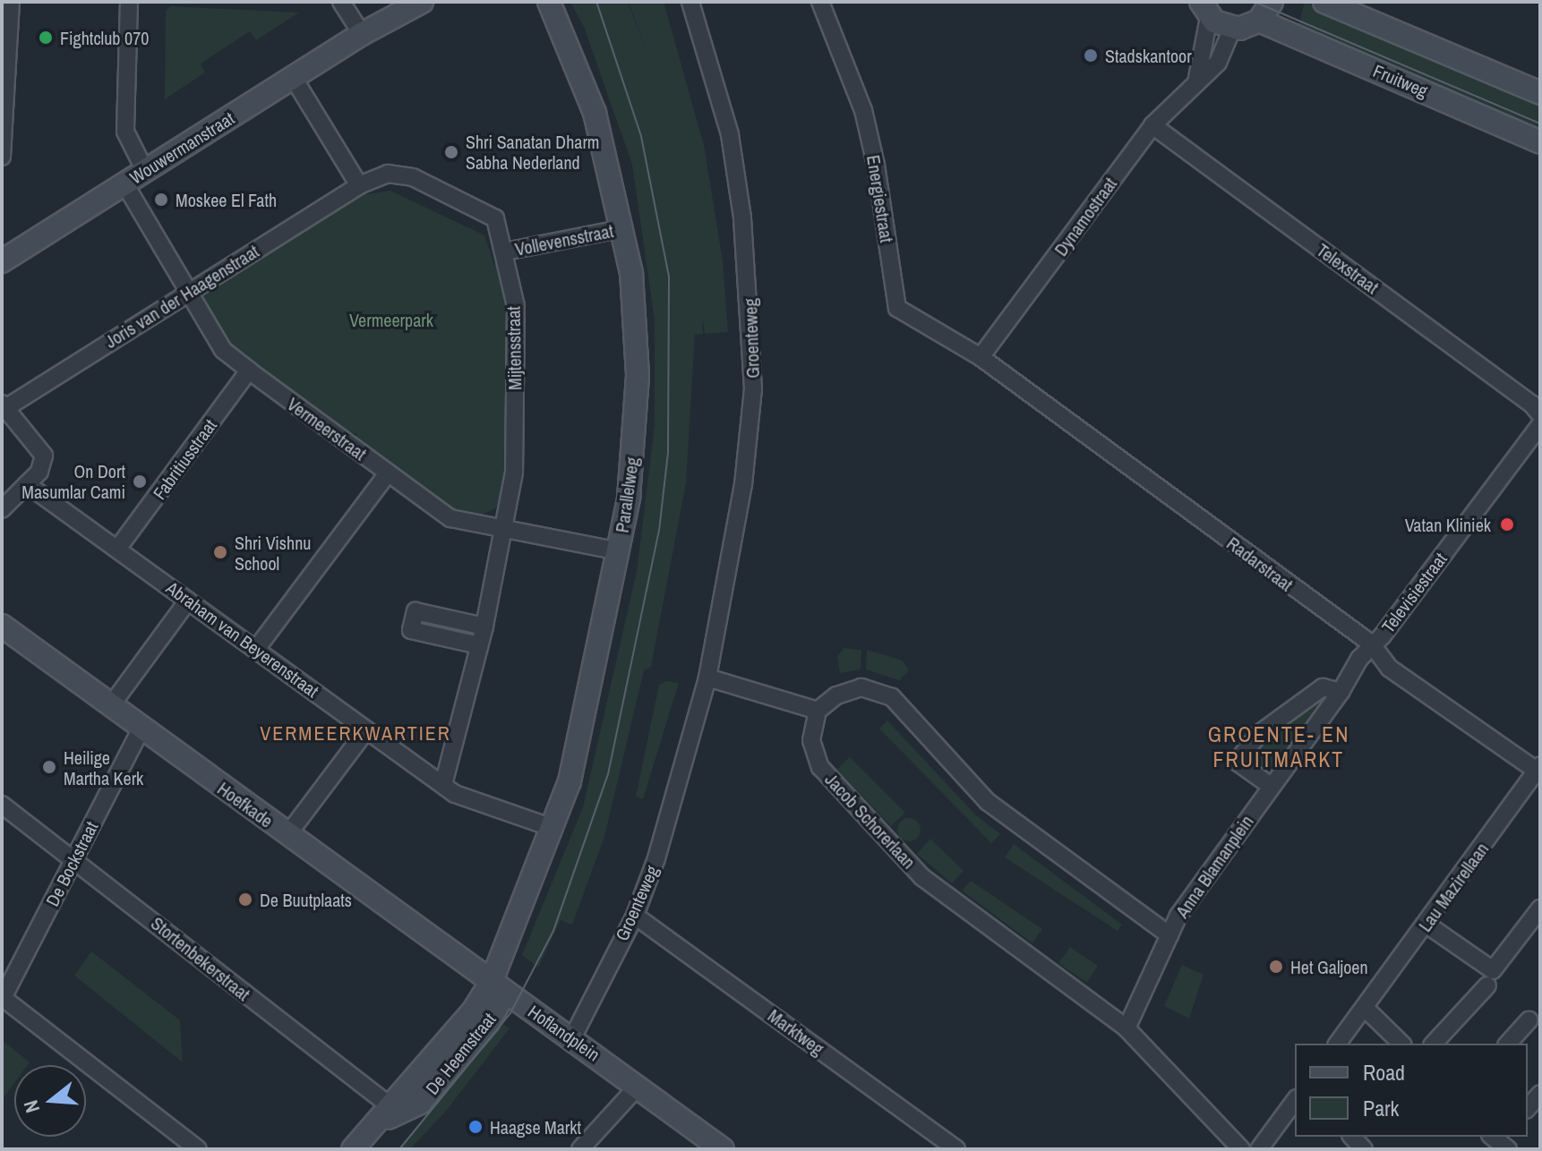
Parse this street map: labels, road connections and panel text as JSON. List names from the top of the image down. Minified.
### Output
{"streets":{"street":["Fruitweg","Wouwermanstraat","Energiestraat","Dynamostraat","Vollevensstraat","Telexstraat","Joris van der Haagenstraat","Groenteweg","Mijtensstraat","Vermeerstraat","Fabritiusstraat","Parallelweg","Radarstraat","Televisiestraat","Abraham van Beyerenstraat","Hoefkade","Jacob Schorerlaan","De Bockstraat","Anna Blamanplein","Lau Mazirellaan","Stortenbekerstraat","Marktweg","Hoflandplein","De Heemstraat"]},"crossings":[["Wouwermanstraat","Vermeerstraat"],["Energiestraat","Dynamostraat"],["Energiestraat","Radarstraat"],["Dynamostraat","Telexstraat"],["Dynamostraat","Radarstraat"],["Vollevensstraat","Mijtensstraat"],["Vollevensstraat","Parallelweg"],["Joris van der Haagenstraat","Mijtensstraat"],["Joris van der Haagenstraat","Vermeerstraat"],["Groenteweg","Marktweg"],["Groenteweg","Hoflandplein"],["Mijtensstraat","Vermeerstraat"],["Mijtensstraat","Abraham van Beyerenstraat"],["Vermeerstraat","Fabritiusstraat"],["Vermeerstraat","Parallelweg"],["Fabritiusstraat","Abraham van Beyerenstraat"],["Parallelweg","Abraham van Beyerenstraat"],["Parallelweg","Hoefkade"],["Parallelweg","Hoflandplein"],["Parallelweg","De Heemstraat"],["Radarstraat","Televisiestraat"],["Radarstraat","Lau Mazirellaan"],["Televisiestraat","Anna Blamanplein"],["Hoefkade","De Bockstraat"],["Hoefkade","Hoflandplein"],["Hoefkade","De Heemstraat"],["Jacob Schorerlaan","Anna Blamanplein"],["De Bockstraat","Stortenbekerstraat"],["Stortenbekerstraat","De Heemstraat"],["Hoflandplein","De Heemstraat"]],"districts":["VERMEERKWARTIER","GROENTE- EN FRUITMARKT"],"parks":["Vermeerpark"],"places":["Fightclub 070","Stadskantoor","Shri Sanatan Dharm Sabha Nederland","Moskee El Fath","On Dort Masumlar Cami","Vatan Kliniek","Shri Vishnu School","Heilige Martha Kerk","De Buutplaats","Het Galjoen","Haagse Markt"],"legend":["Road","Park"],"north":"left"}
